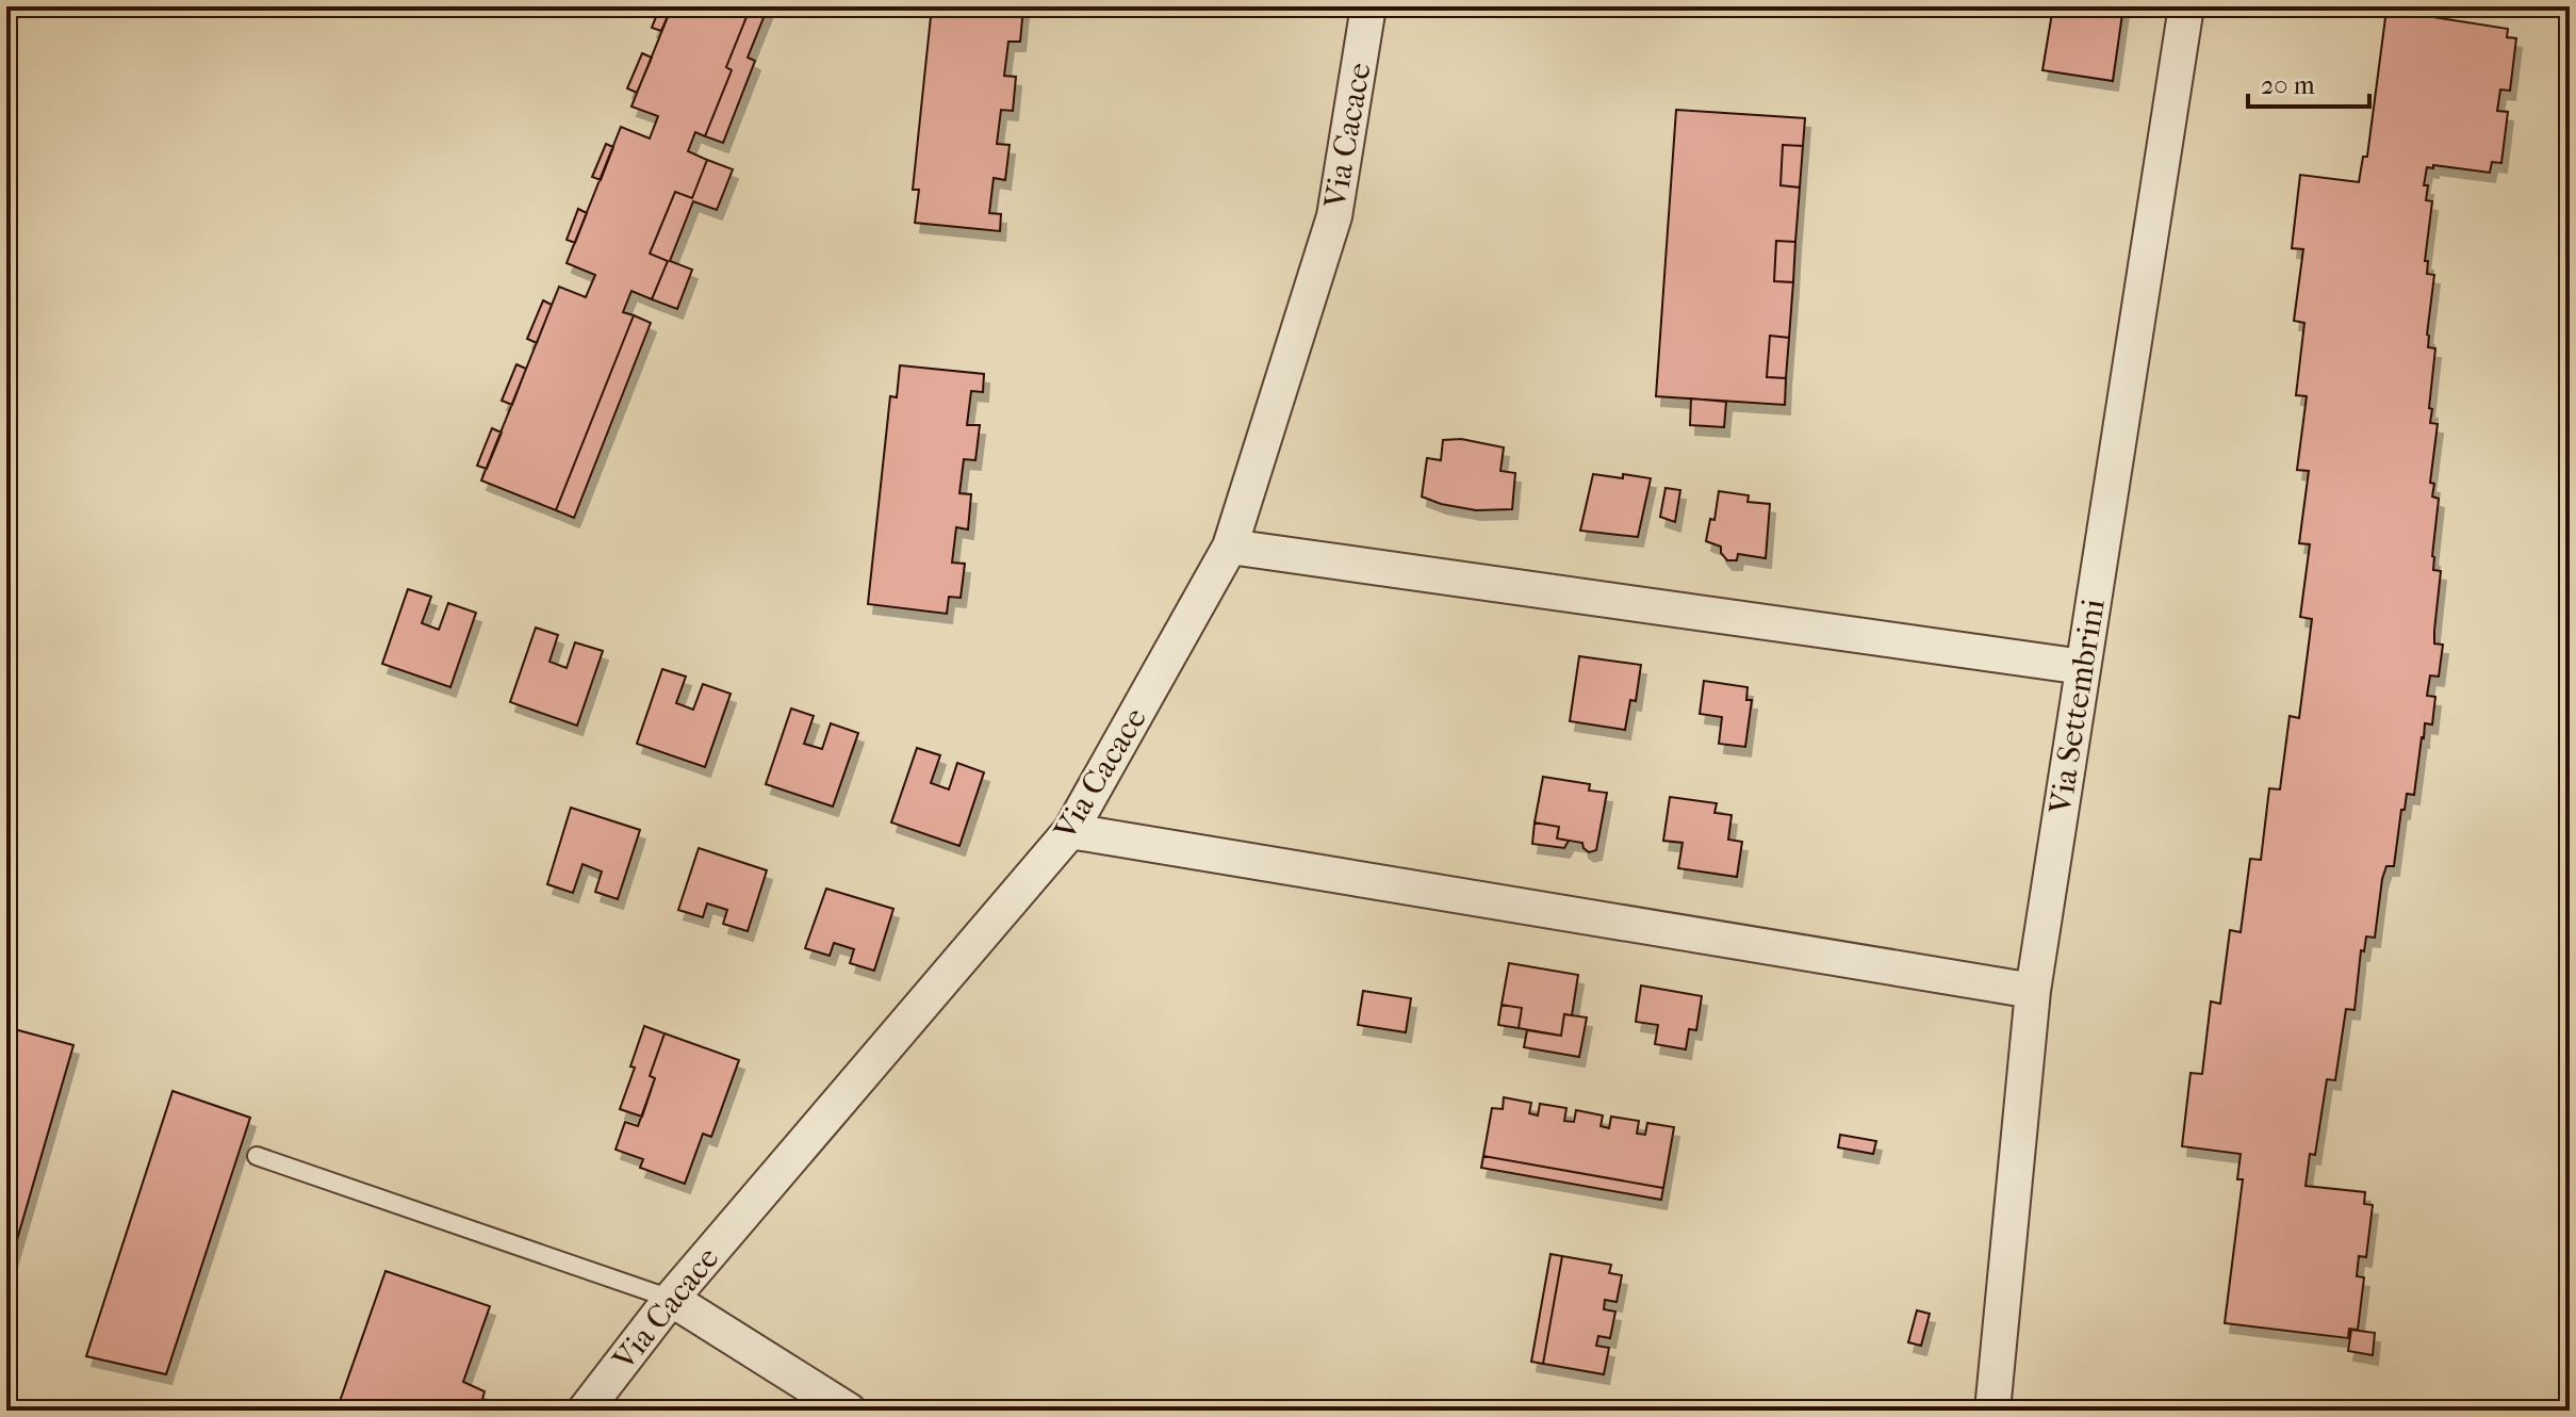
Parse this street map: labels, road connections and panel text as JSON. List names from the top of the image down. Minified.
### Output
{"streets":{"street":["Via Cacace","Via Settembrini"]},"scale_bar":"20 m"}
